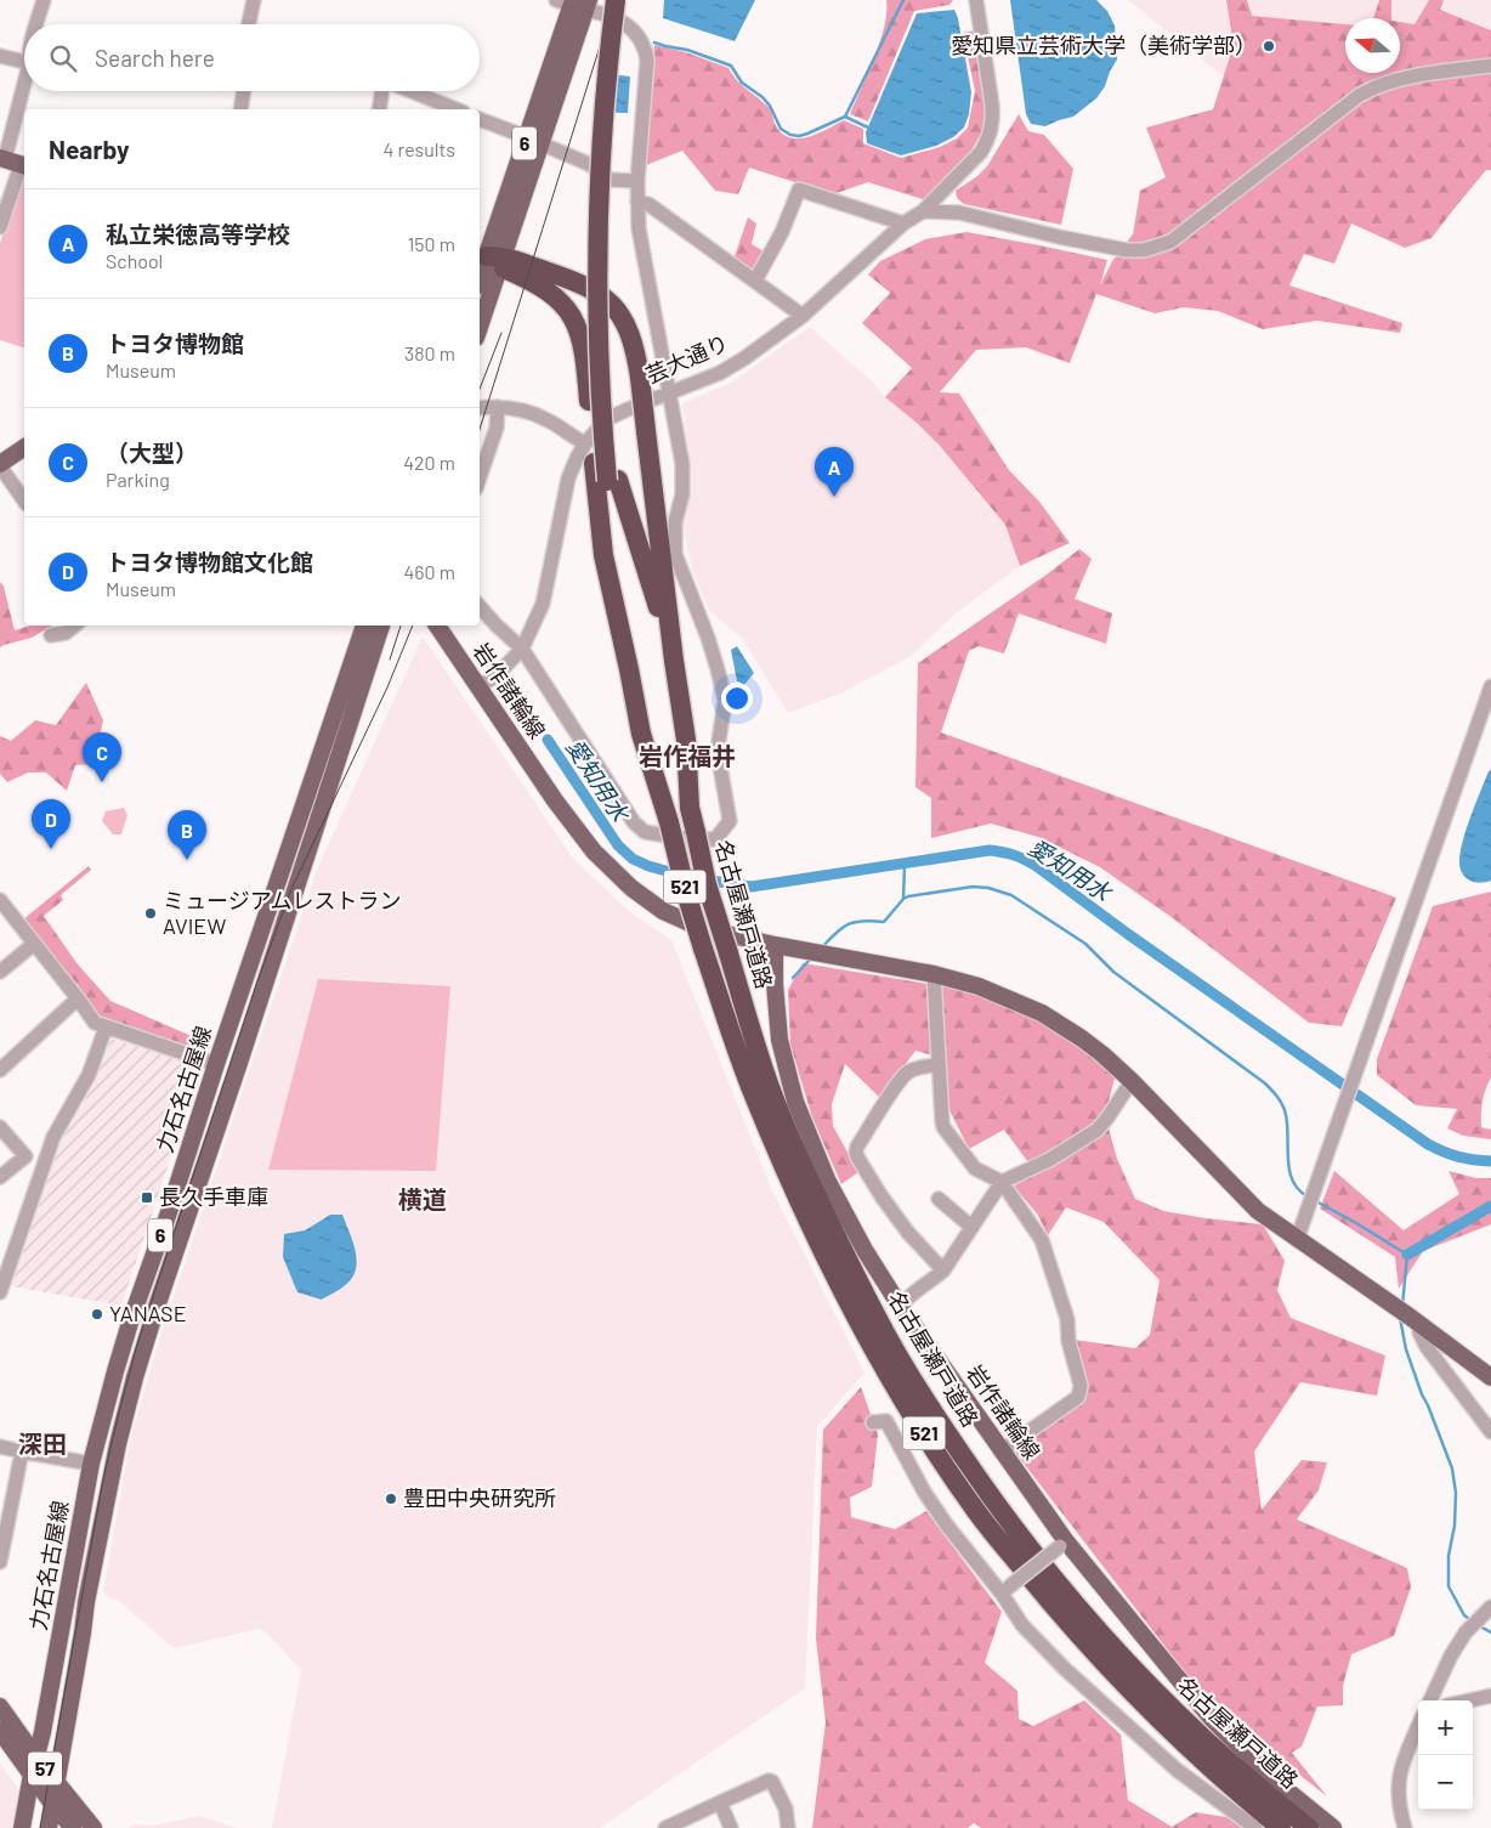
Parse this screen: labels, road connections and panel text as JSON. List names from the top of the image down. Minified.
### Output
{"streets":{"highway":["521","名古屋瀬戸道路"],"main road":["6","岩作諸輪線","力石名古屋線","57"],"street":["芸大通り"]},"crossings":[["芸大通り","岩作諸輪線"],["力石名古屋線","57"]],"districts":["岩作福井","横道","深田"],"water":["愛知用水"],"places":{"other":["愛知県立芸術大学（美術学部）","ミュージアムレストラン AVIEW","YANASE","豊田中央研究所"],"transit":["長久手車庫"]},"north":"left","page":{"search":"Search here","heading":["Nearby","4 results"],"list":[{"mark":"A","name":"私立栄徳高等学校","note":"School","value":"150 m"},{"mark":"B","name":"トヨタ博物館","note":"Museum","value":"380 m"},{"mark":"C","name":"（大型）","note":"Parking","value":"420 m"},{"mark":"D","name":"トヨタ博物館文化館","note":"Museum","value":"460 m"}],"pins":["A","C","D","B"],"map_buttons":["+","−"]}}
